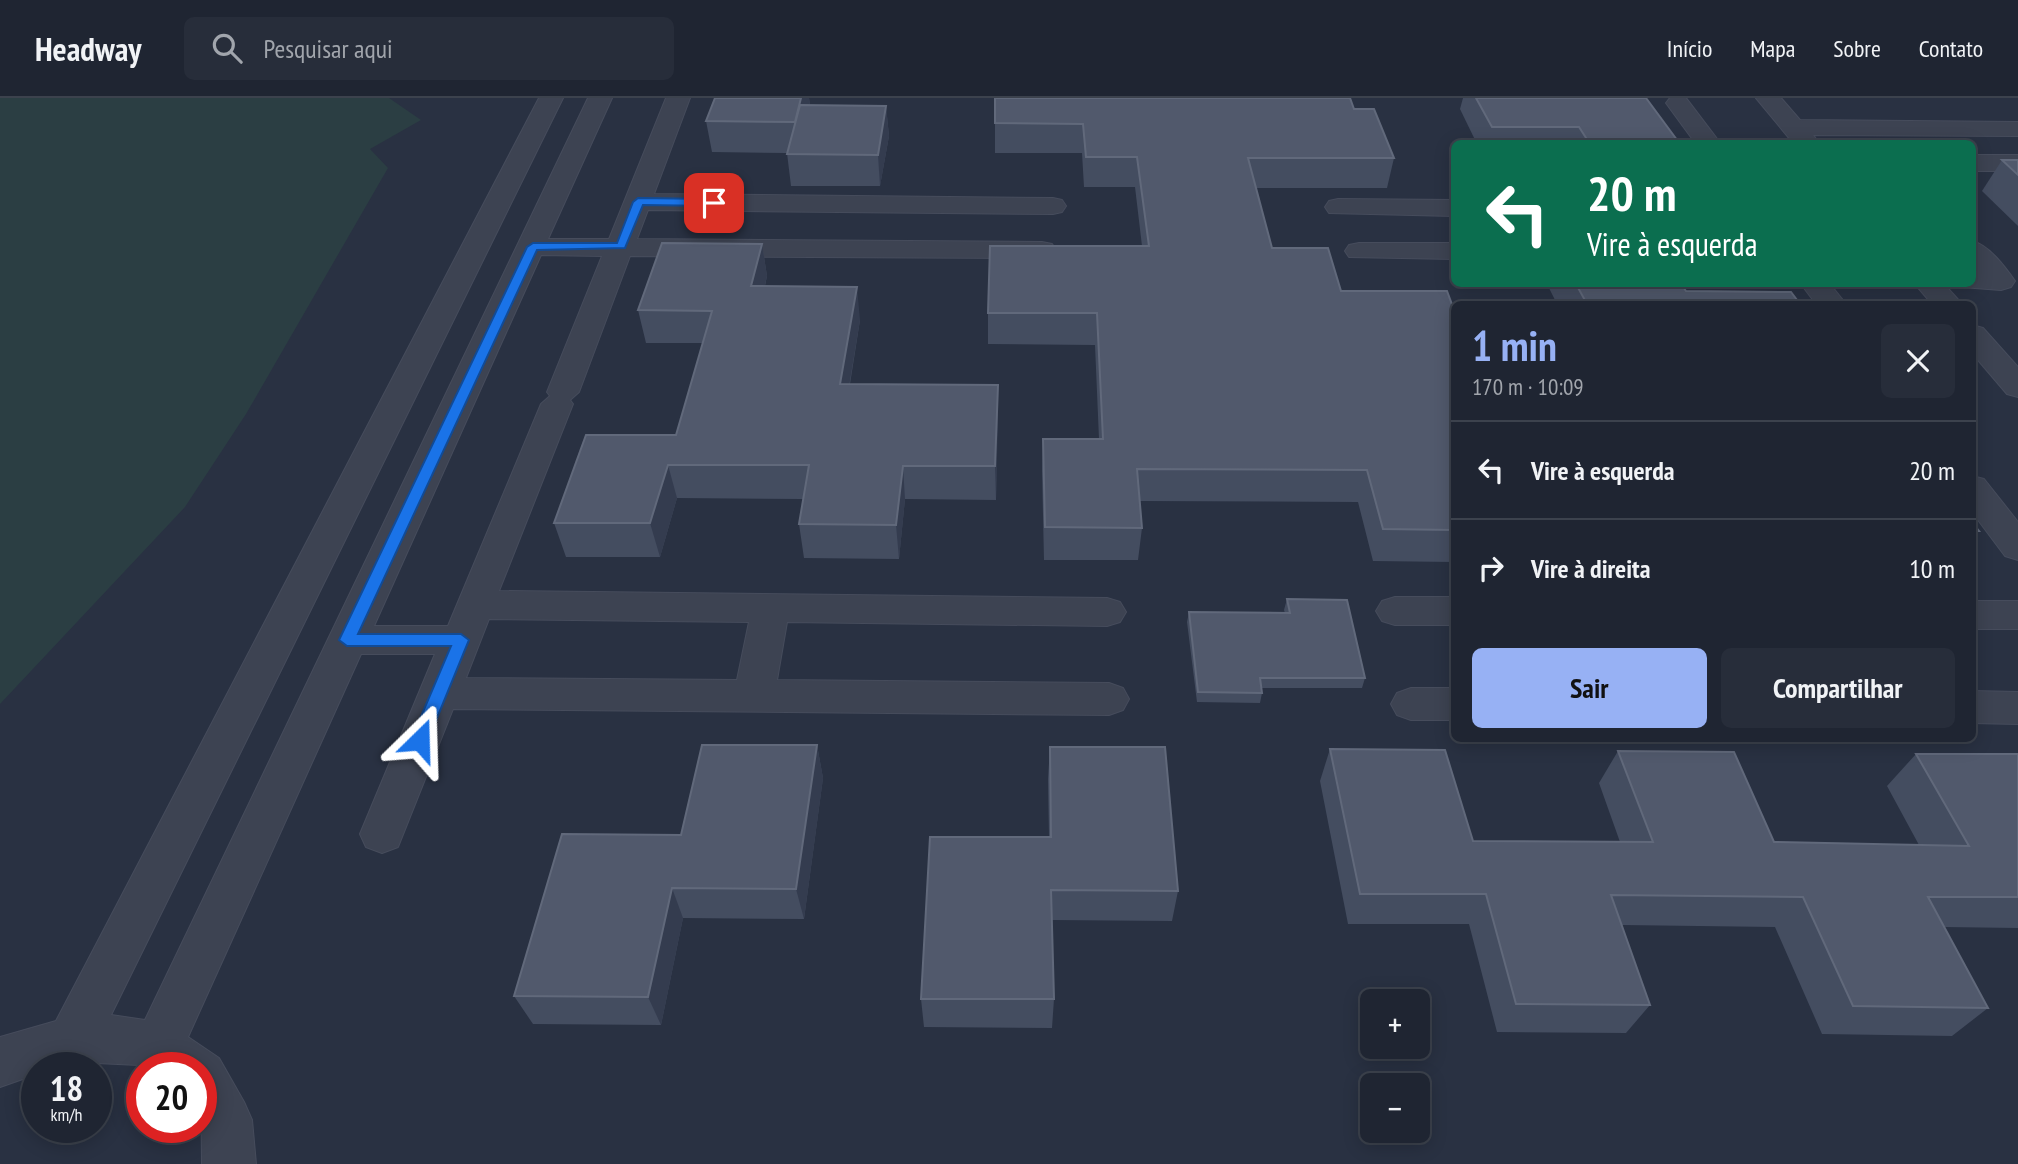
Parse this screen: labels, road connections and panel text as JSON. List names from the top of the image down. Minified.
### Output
{"page":{"header":"Headway","search":"Pesquisar aqui","nav":["Início","Mapa","Sobre","Contato"],"turn":["20 m","Vire à esquerda"],"heading":["1 min","170 m · 10:09"],"list":[{"name":"Vire à esquerda","value":"20 m"},{"name":"Vire à direita","value":"10 m"}],"buttons":["Sair","Compartilhar"],"map_buttons":["+","−"],"speed":"18 km/h","limit":"20"}}
